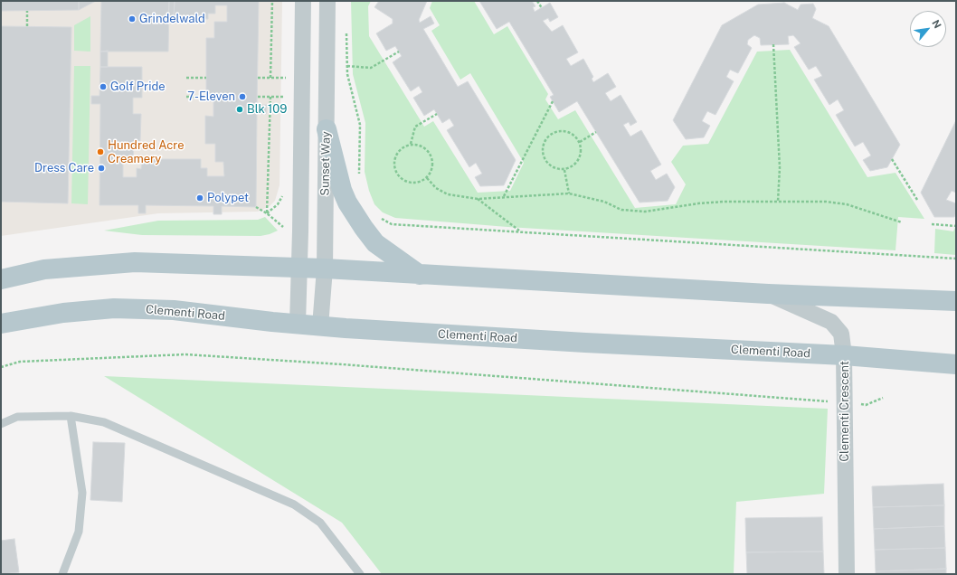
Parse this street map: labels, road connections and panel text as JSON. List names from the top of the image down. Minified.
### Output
{"streets":{"main road":["Clementi Road"],"street":["Sunset Way","Clementi Crescent"]},"crossings":[["Sunset Way","Clementi Road"],["Clementi Road","Clementi Crescent"]],"places":["Grindelwald","Golf Pride","7-Eleven","Blk 109","Hundred Acre Creamery","Dress Care","Polypet"],"north":"top right"}
